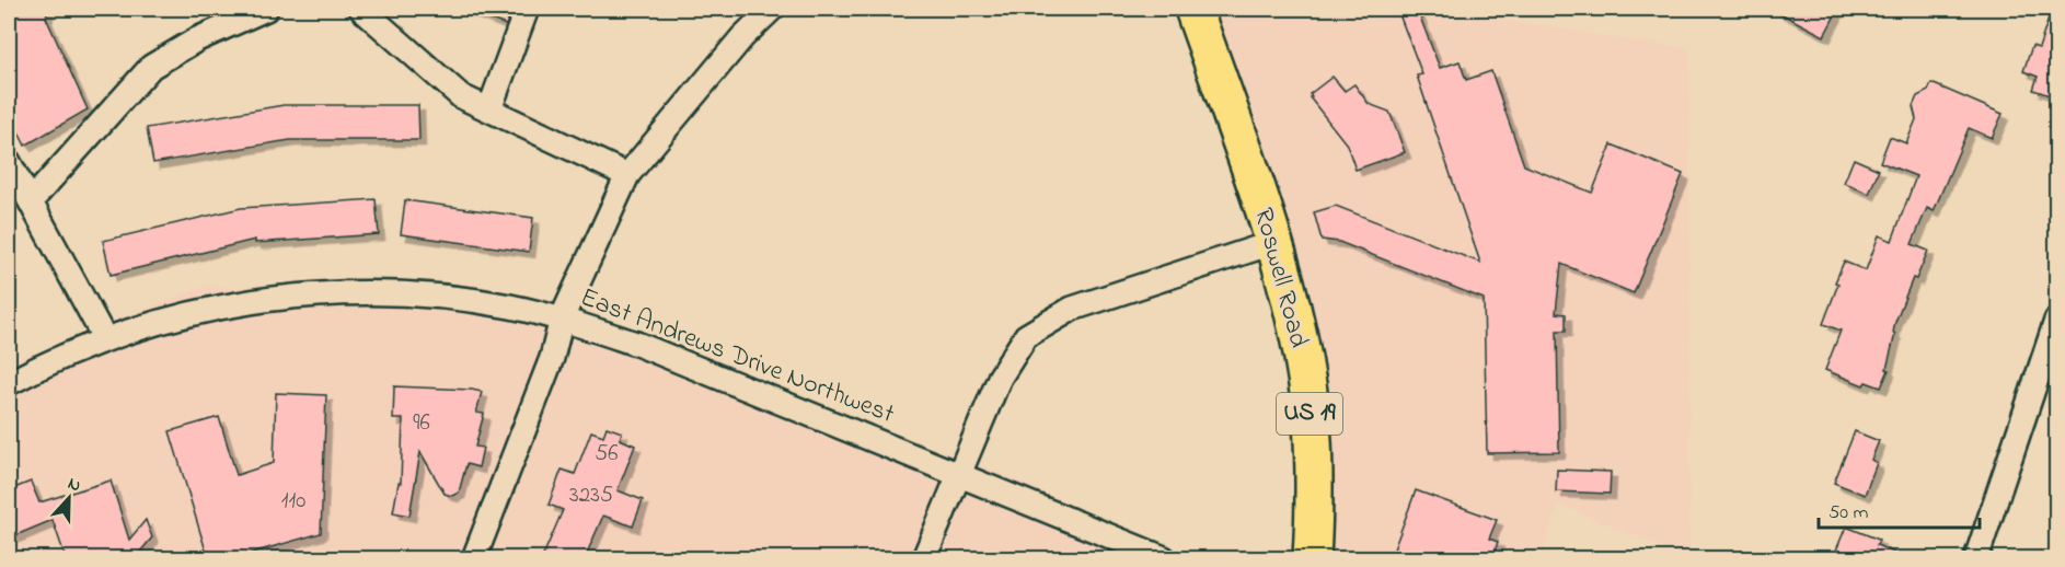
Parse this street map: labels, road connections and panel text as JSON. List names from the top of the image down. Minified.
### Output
{"streets":{"main road":["Roswell Road","US 19"],"street":["East Andrews Drive Northwest"]},"house_numbers":["96","56","3235","110"],"scale_bar":"50 m","north":"top"}
